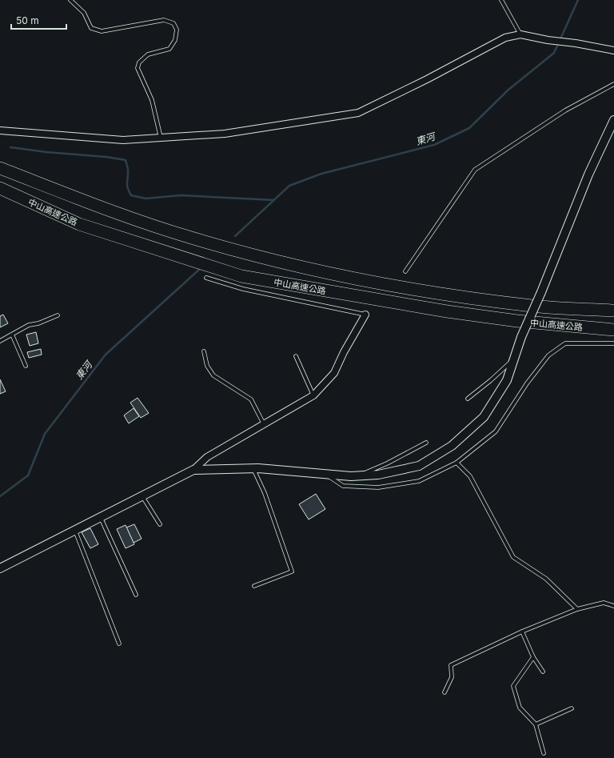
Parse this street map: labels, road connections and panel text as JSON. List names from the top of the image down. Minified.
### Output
{"streets":{"highway":["中山高速公路"]},"water":["東河"],"scale_bar":"50 m"}
